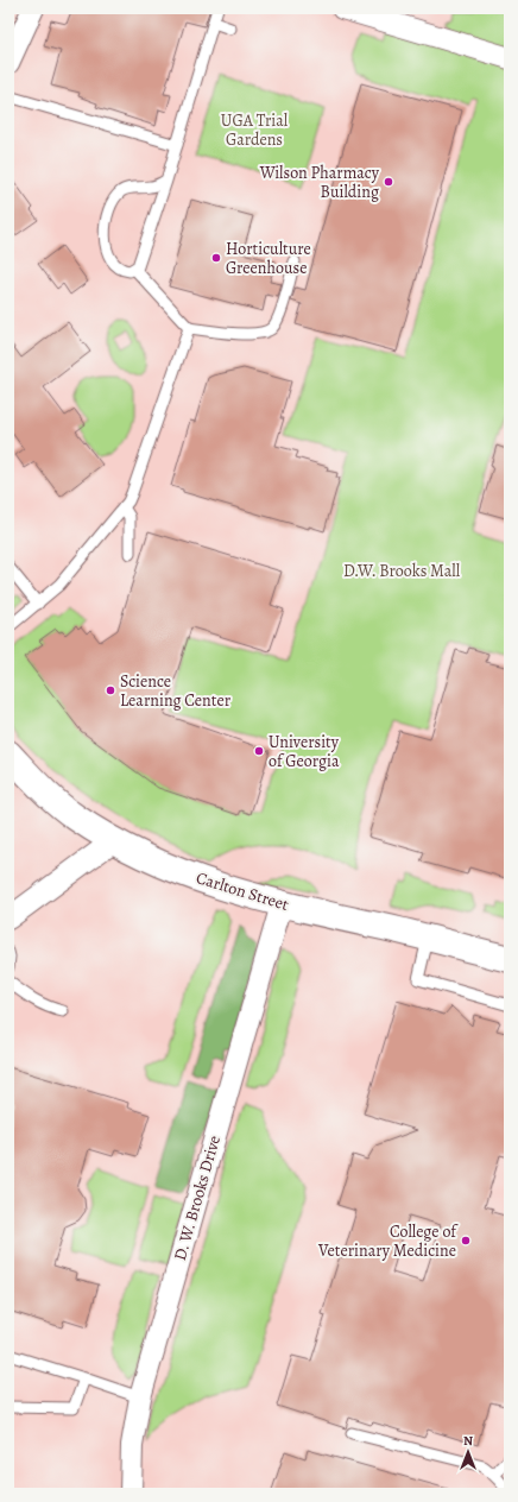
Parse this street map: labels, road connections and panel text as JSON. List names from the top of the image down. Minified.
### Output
{"streets":{"street":["Carlton Street","D. W. Brooks Drive"]},"crossings":[["Carlton Street","D. W. Brooks Drive"]],"parks":["UGA Trial Gardens","D.W. Brooks Mall"],"places":["Wilson Pharmacy Building","Horticulture Greenhouse","Science Learning Center","University of Georgia","College of Veterinary Medicine"],"north":"top"}
